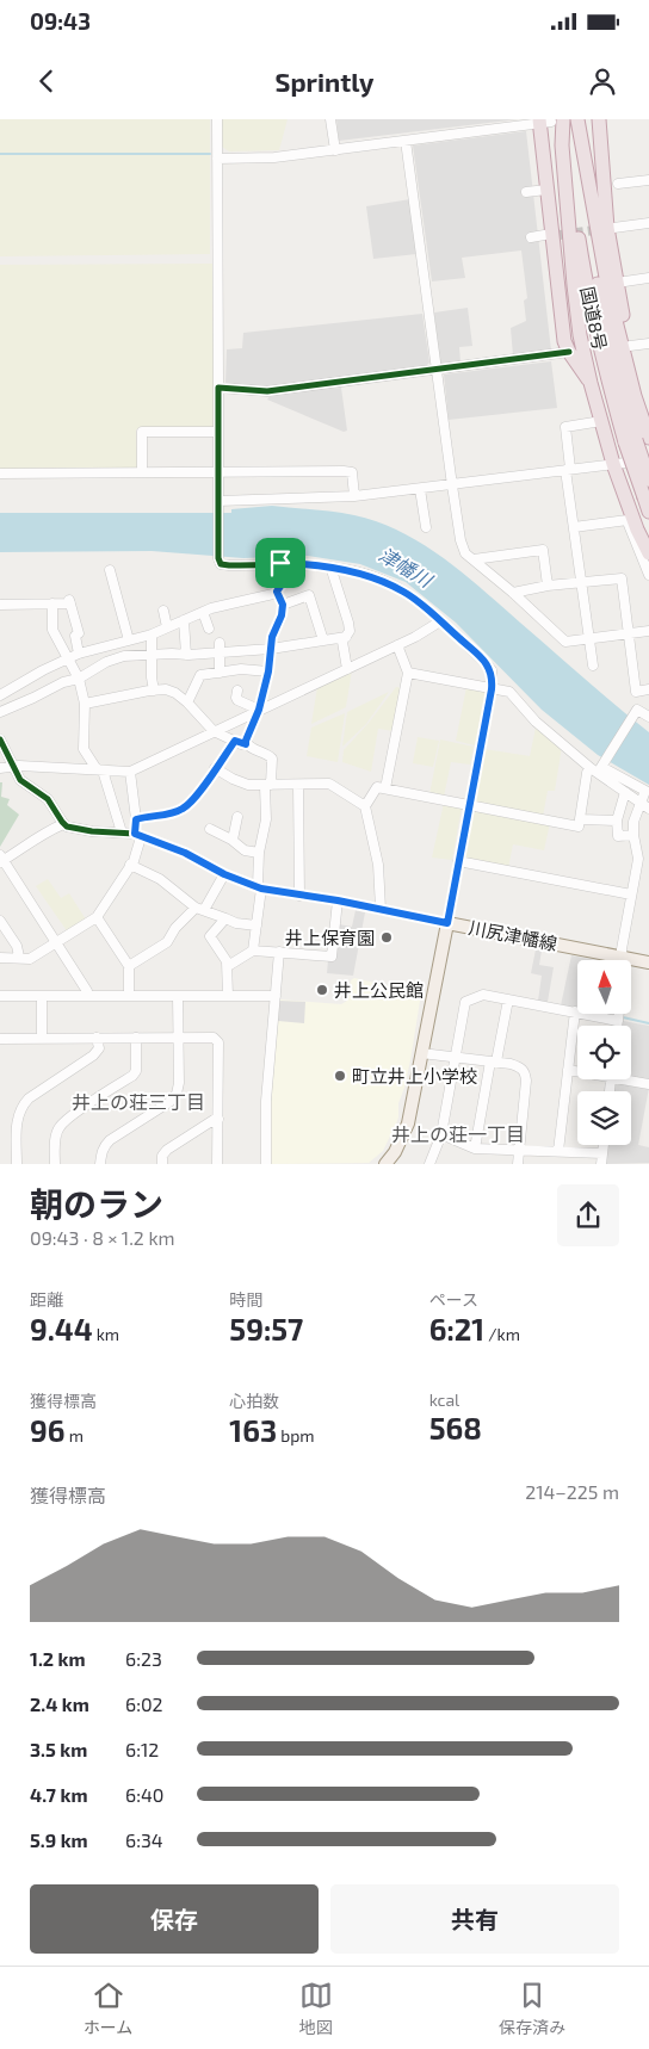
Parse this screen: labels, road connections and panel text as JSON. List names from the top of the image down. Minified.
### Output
{"streets":{"highway":["国道8号"],"main road":["川尻津幡線"]},"districts":["井上の荘三丁目","井上の荘一丁目"],"water":["津幡川"],"places":["井上保育園","井上公民館","町立井上小学校"],"north":"top","page":{"status":"09:43","header":"Sprintly","heading":["朝のラン","09:43 · 8 × 1.2 km"],"stats":[["距離","9.44 km"],["時間","59:57"],["ペース","6:21 /km"],["獲得標高","96 m"],["心拍数","163 bpm"],["kcal","568"]],"chart":["獲得標高","214–225 m"],"list":[{"name":"1.2 km","note":"6:23"},{"name":"2.4 km","note":"6:02"},{"name":"3.5 km","note":"6:12"},{"name":"4.7 km","note":"6:40"},{"name":"5.9 km","note":"6:34"}],"buttons":["保存","共有"],"tabs":["ホーム","地図","保存済み"]}}
